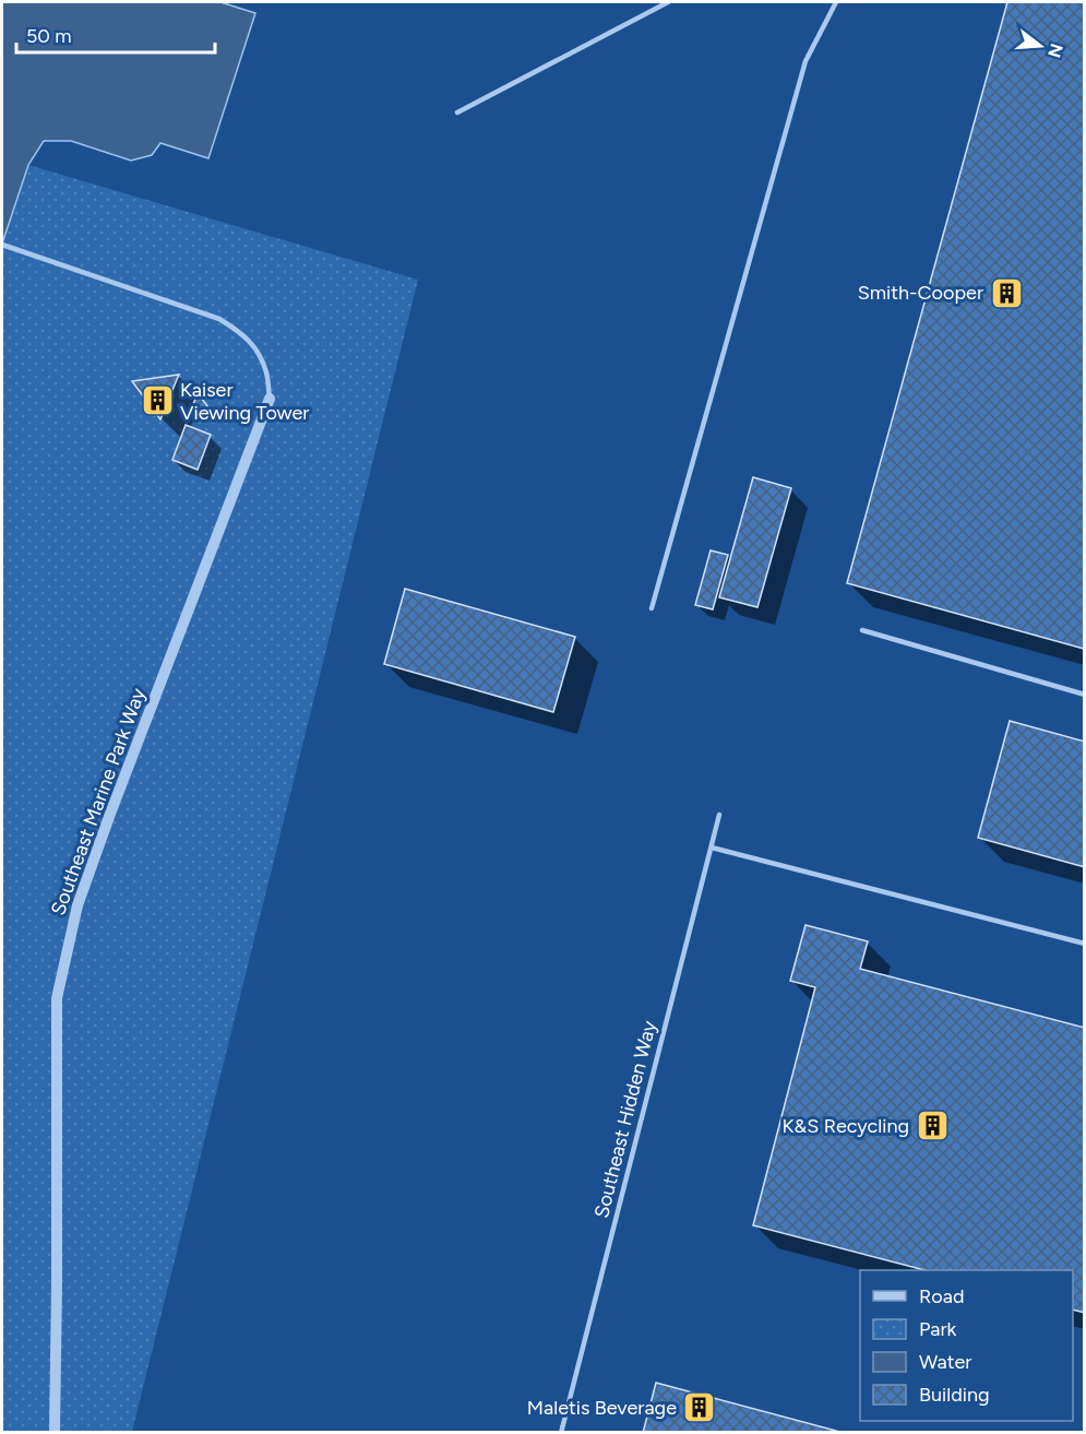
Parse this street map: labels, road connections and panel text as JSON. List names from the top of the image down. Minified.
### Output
{"streets":{"street":["Southeast Marine Park Way"],"lane":["Southeast Hidden Way"]},"places":{"building":["Smith-Cooper","Kaiser Viewing Tower","K&S Recycling","Maletis Beverage"]},"legend":["Road","Park","Water","Building"],"scale_bar":"50 m","north":"right"}
